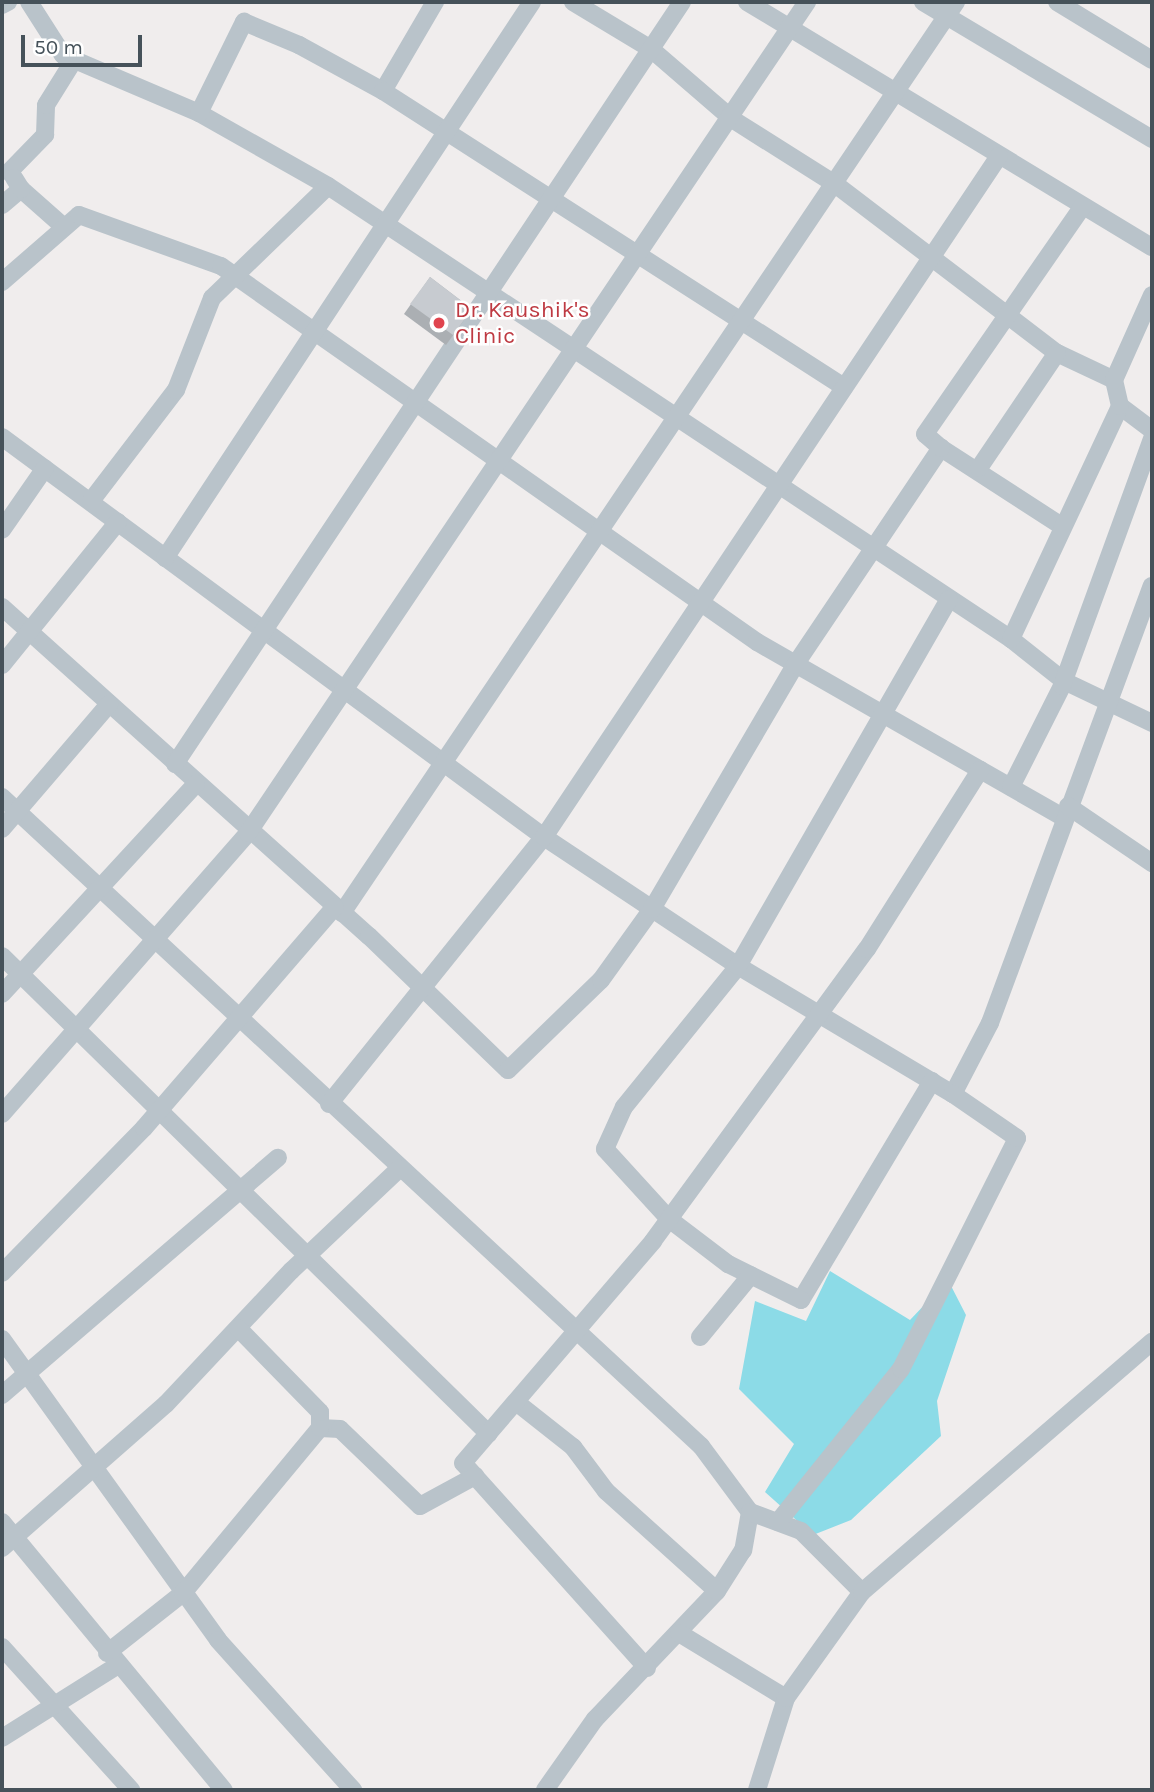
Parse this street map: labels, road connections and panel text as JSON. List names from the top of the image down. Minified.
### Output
{"places":["Dr. Kaushik's Clinic"],"scale_bar":"50 m"}
